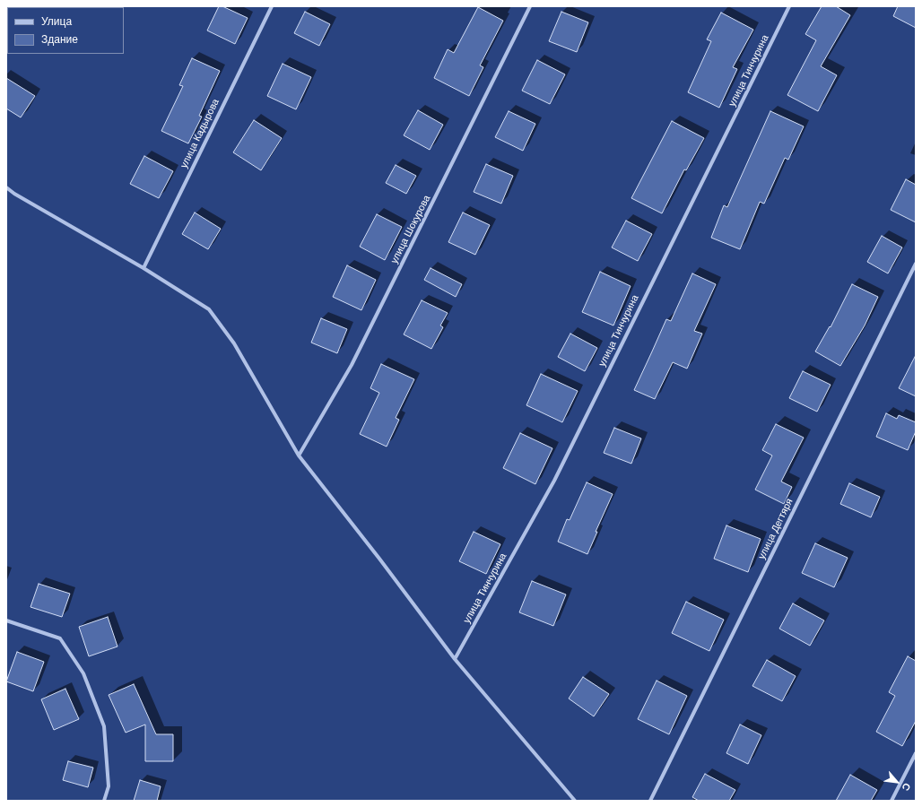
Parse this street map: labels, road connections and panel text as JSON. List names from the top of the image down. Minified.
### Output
{"streets":{"street":["улица Тинчурина","улица Кадырова","улица Шокурова","улица Дегтяря"]},"legend":["Улица","Здание"],"north":"bottom right"}
